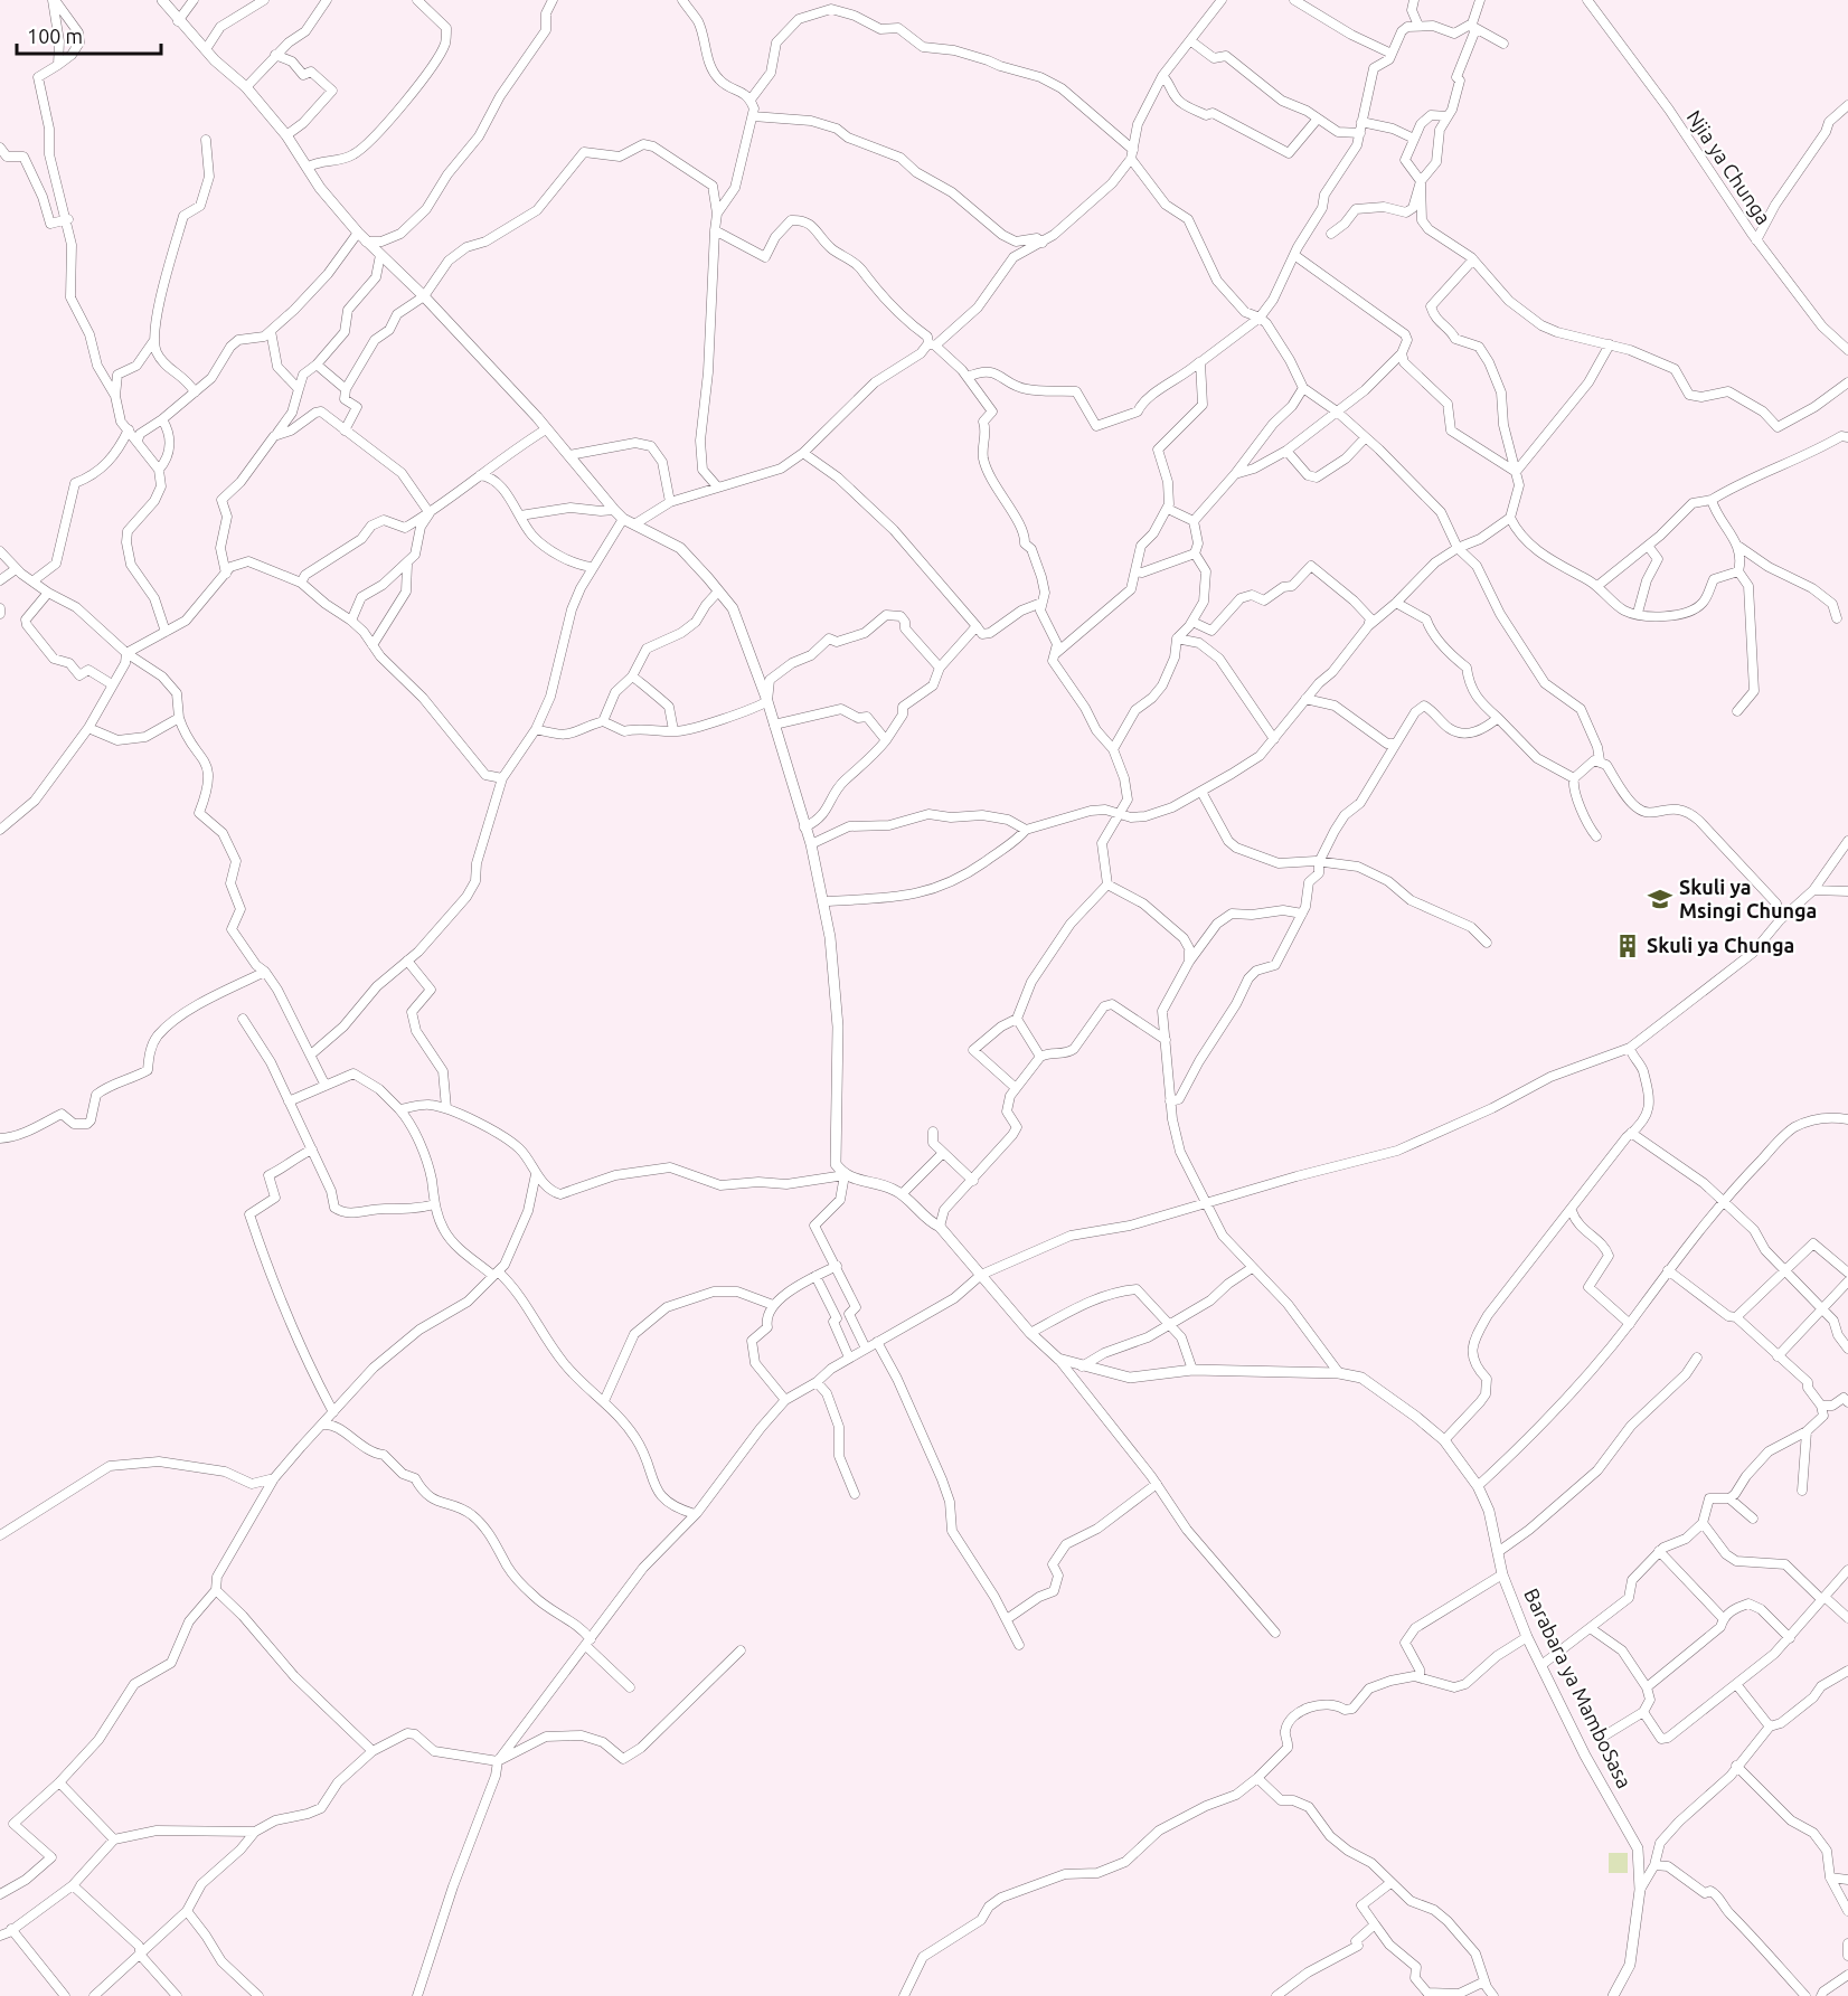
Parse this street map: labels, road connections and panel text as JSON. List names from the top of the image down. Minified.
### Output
{"streets":{"street":["Njia ya Chunga","Barabara ya MamboSasa"]},"places":{"school or university":["Skuli ya Msingi Chunga"],"building":["Skuli ya Chunga"]},"scale_bar":"100 m"}
